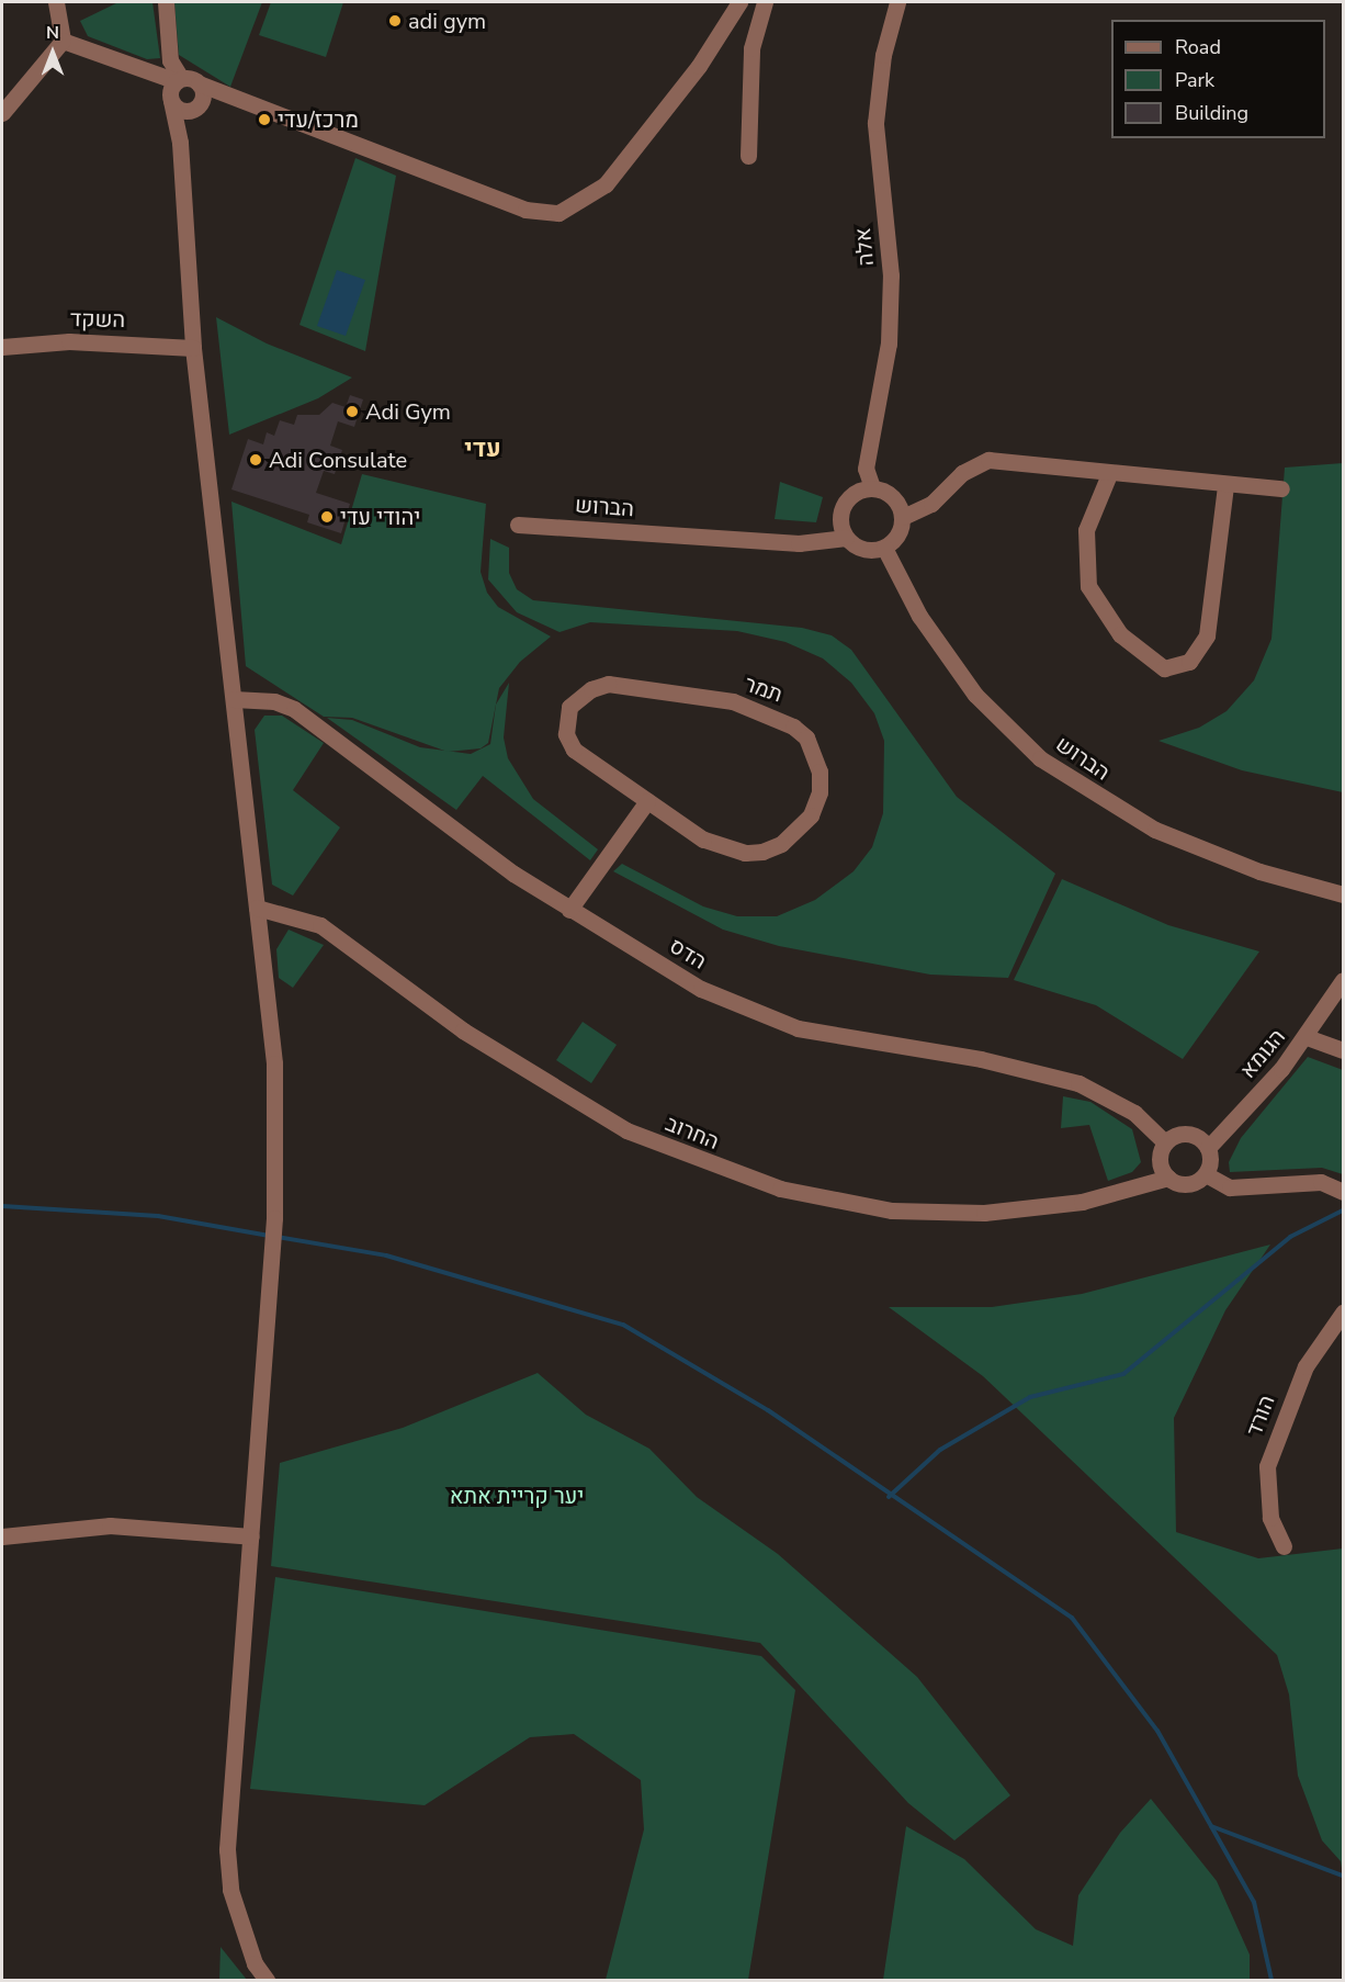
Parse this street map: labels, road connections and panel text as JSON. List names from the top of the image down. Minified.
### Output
{"streets":{"street":["אלה","השקד","הברוש","תמר","הדס","הגומא","החרוב","הורד"]},"crossings":[["אלה","הברוש"],["הדס","הגומא"],["הדס","החרוב"],["הגומא","החרוב"]],"districts":["עדי"],"parks":["יער קריית אתא"],"places":["adi gym","מרכז/עדי","Adi Gym","Adi Consulate","יהודי עדי"],"legend":["Road","Park","Building"],"north":"top"}
